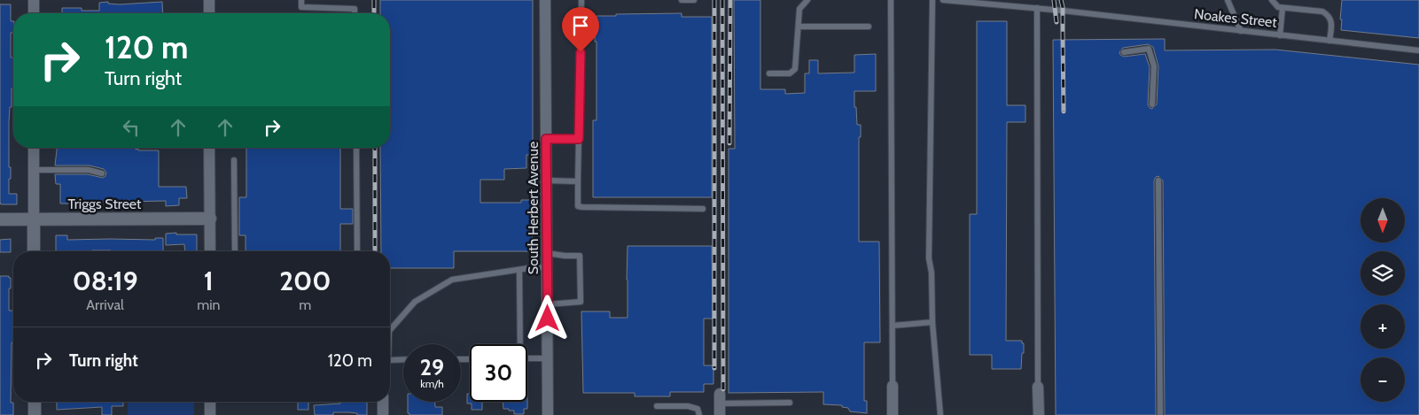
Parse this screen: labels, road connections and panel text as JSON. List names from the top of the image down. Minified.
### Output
{"streets":{"street":["Triggs Street","South Herbert Avenue"],"lane":["Noakes Street"]},"north":"bottom","page":{"turn":["120 m","Turn right"],"map_buttons":["+","−"],"eta":["08:19","Arrival","1","min","200","m"],"list":[{"name":"Turn right","value":"120 m"}],"speed":"29 km/h","limit":"30"}}
